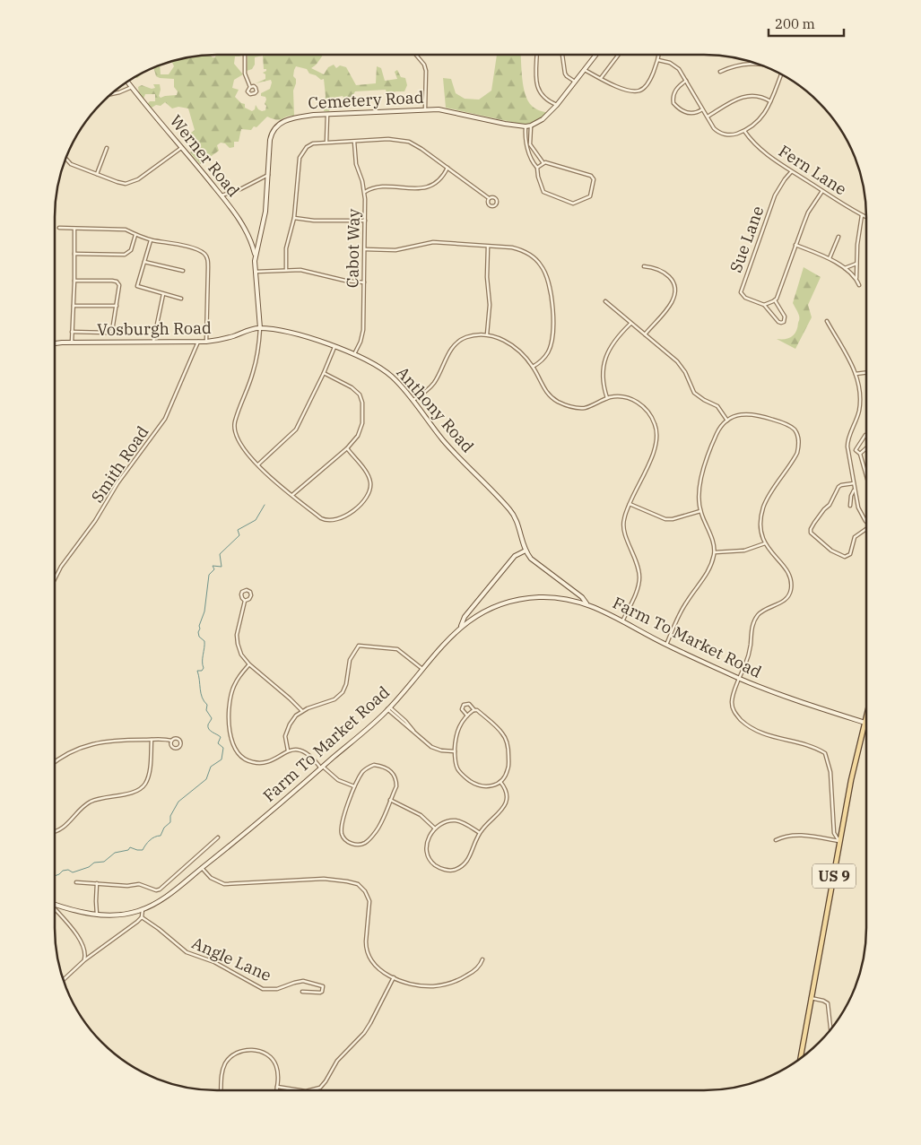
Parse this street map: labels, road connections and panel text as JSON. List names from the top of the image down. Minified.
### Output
{"streets":{"main road":["US 9"],"street":["Cemetery Road","Werner Road","Fern Lane","Sue Lane","Cabot Way","Vosburgh Road","Anthony Road","Smith Road","Farm To Market Road","Angle Lane"]},"crossings":[["Cemetery Road","Werner Road"],["Cemetery Road","Vosburgh Road"],["Cemetery Road","Anthony Road"],["Fern Lane","Sue Lane"],["Cabot Way","Anthony Road"],["Vosburgh Road","Anthony Road"],["Vosburgh Road","Smith Road"],["Anthony Road","Farm To Market Road"],["Farm To Market Road","US 9"]],"scale_bar":"200 m"}
